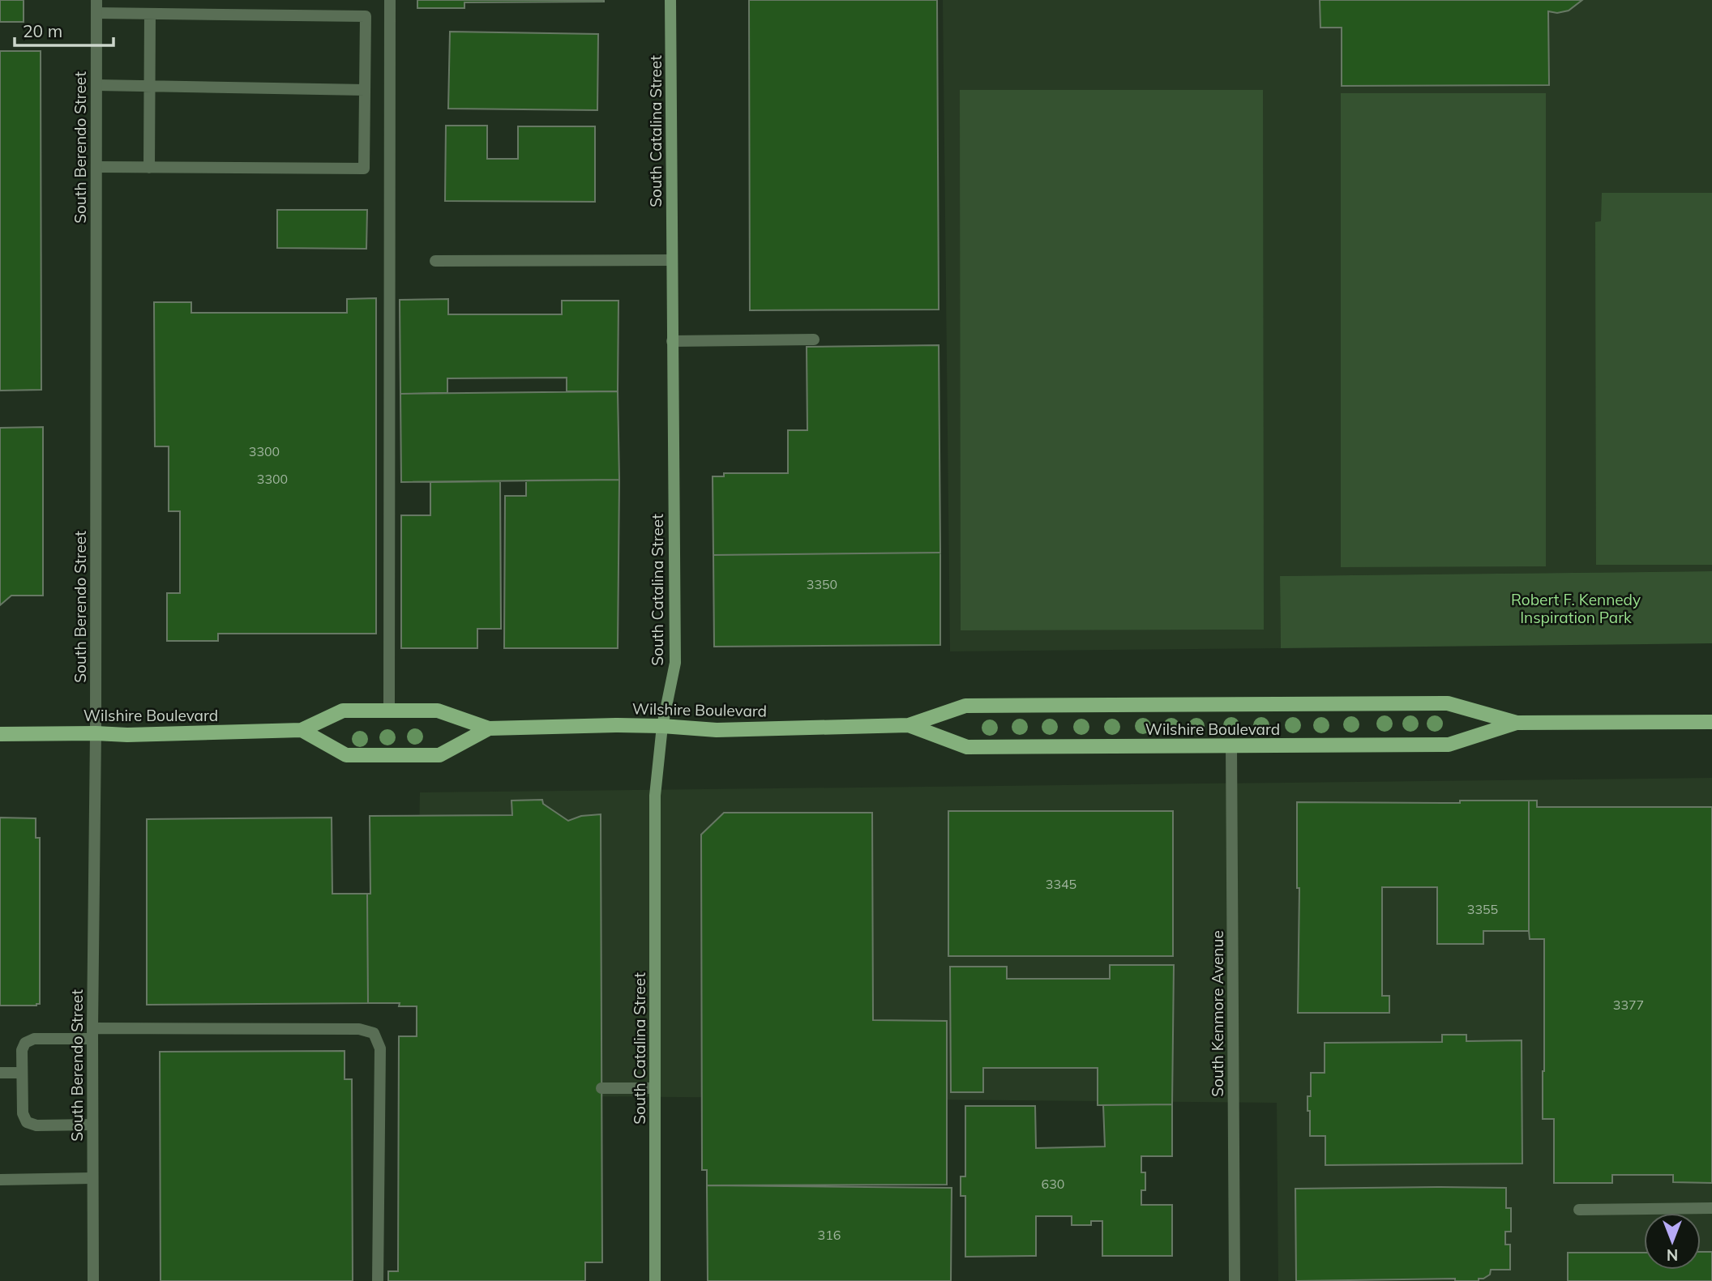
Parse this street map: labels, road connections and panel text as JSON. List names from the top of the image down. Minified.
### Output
{"streets":{"main road":["Wilshire Boulevard"],"street":["South Catalina Street","South Berendo Street","South Kenmore Avenue"]},"crossings":[["South Catalina Street","Wilshire Boulevard"],["South Berendo Street","Wilshire Boulevard"],["Wilshire Boulevard","South Kenmore Avenue"]],"parks":["Robert F. Kennedy Inspiration Park"],"house_numbers":["3300","3300","3350","3345","3355","3377","630","316"],"scale_bar":"20 m","north":"bottom"}
